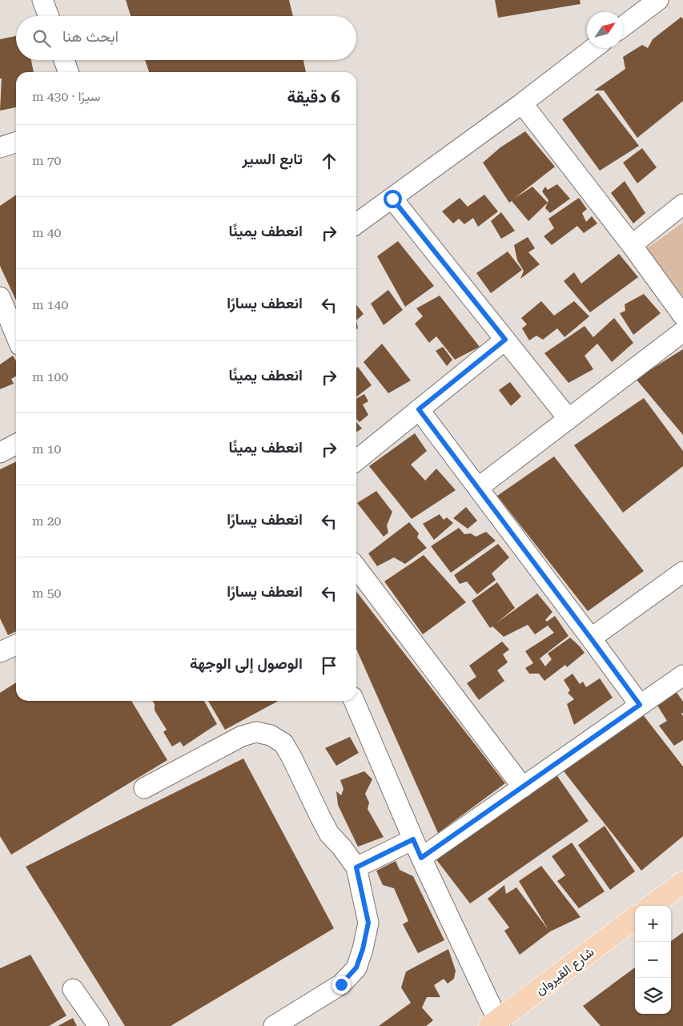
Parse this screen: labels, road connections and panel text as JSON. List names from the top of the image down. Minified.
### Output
{"streets":{"main road":["شارع القيروان"]},"north":"top right","page":{"search":"ابحث هنا","heading":["6 دقيقة","سيرًا · 430 m"],"list":[["تابع السير","70 m"],["انعطف يمينًا","40 m"],["انعطف يسارًا","140 m"],["انعطف يمينًا","100 m"],["انعطف يمينًا","10 m"],["انعطف يسارًا","20 m"],["انعطف يسارًا","50 m"],"الوصول إلى الوجهة"],"map_buttons":["+","−"]}}
